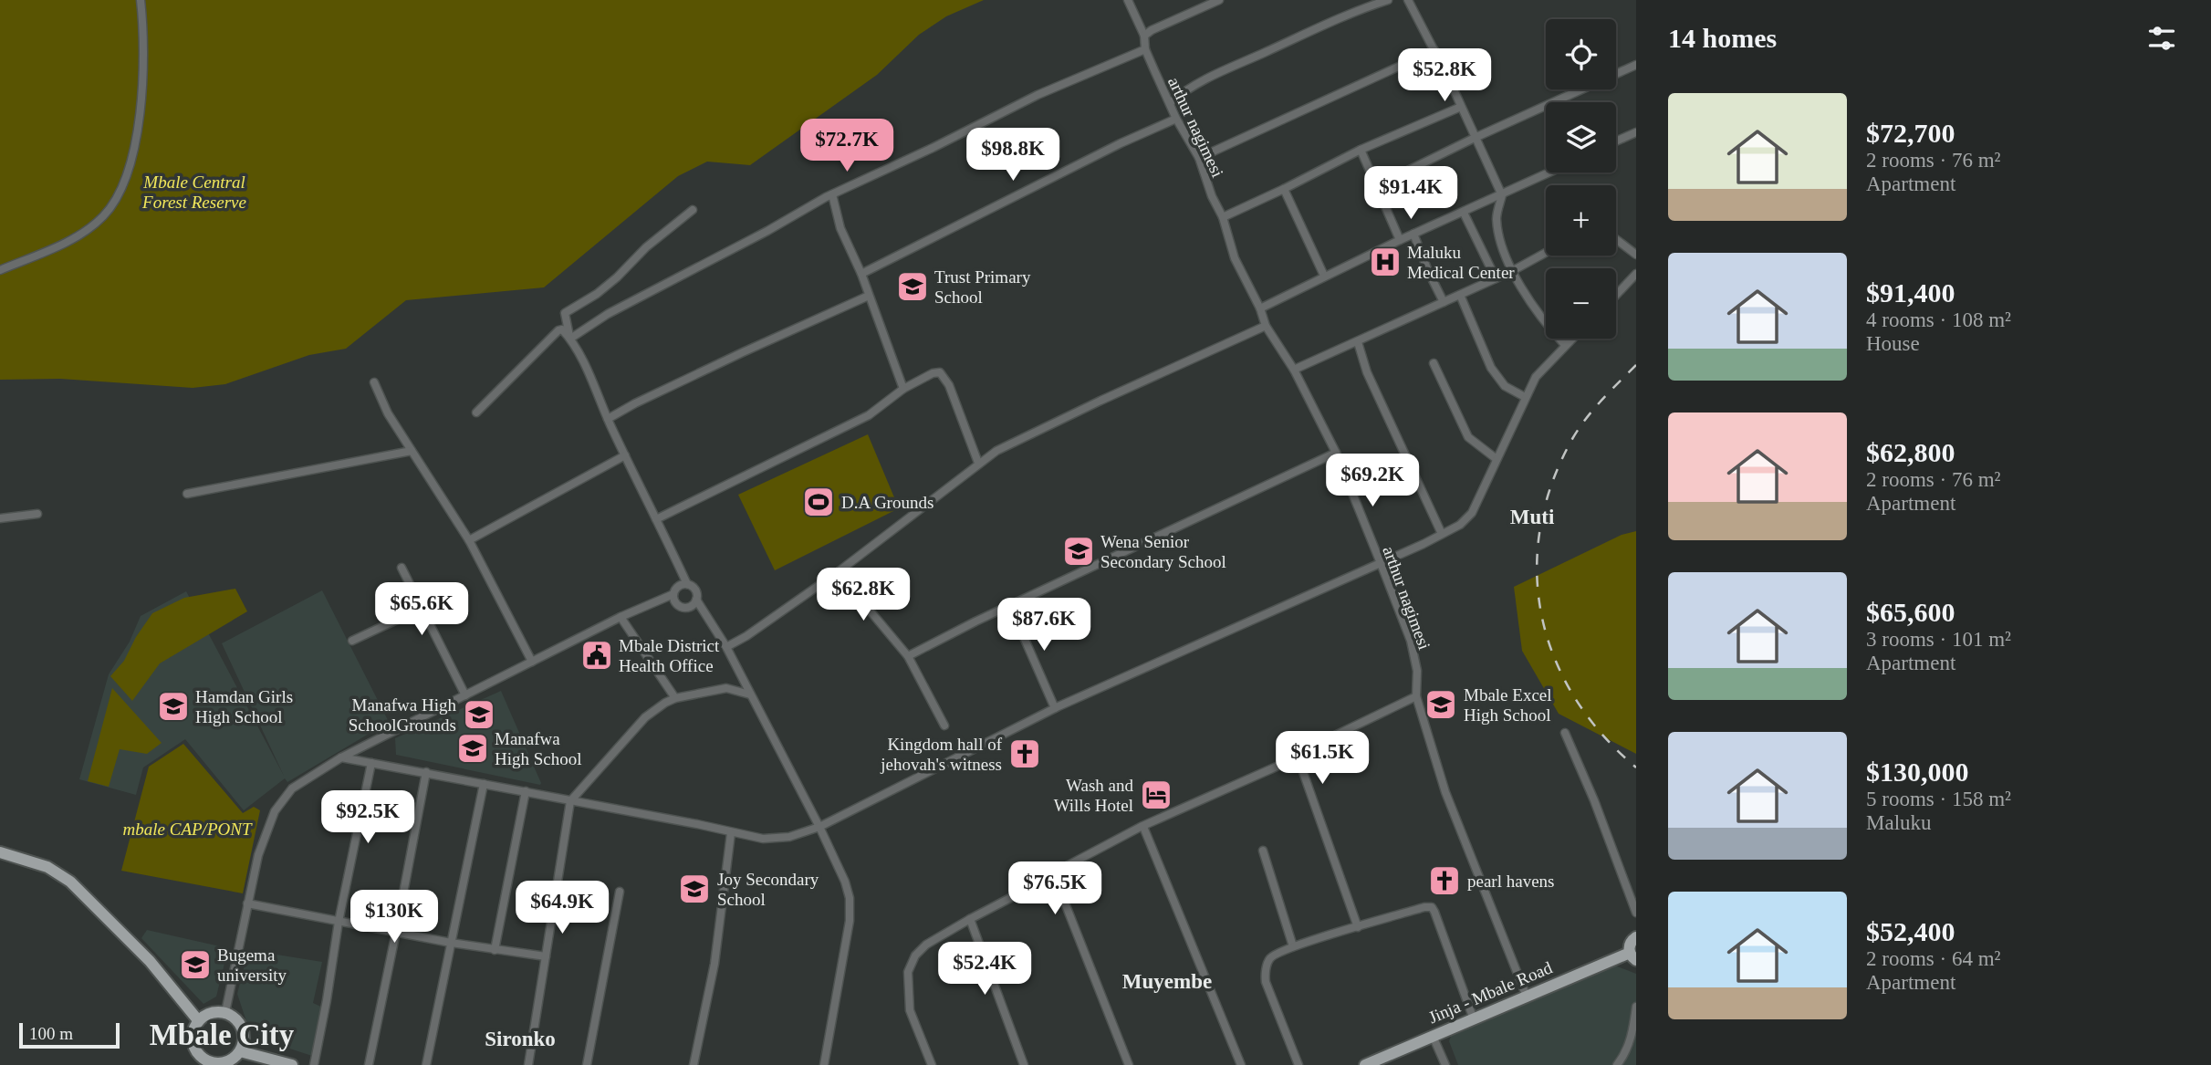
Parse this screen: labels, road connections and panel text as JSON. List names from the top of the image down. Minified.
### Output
{"streets":{"main road":["Jinja - Mbale Road"],"street":["arthur nagimesi"]},"crossings":[["arthur nagimesi","Jinja - Mbale Road"]],"districts":["Muti","Muyembe","Mbale City","Sironko"],"parks":["Mbale Central Forest Reserve","mbale CAP/PONT"],"places":{"hospital":["Maluku Medical Center"],"school or university":["Trust Primary School","Wena Senior Secondary School","Mbale Excel High School","Hamdan Girls High School","Manafwa High SchoolGrounds","Manafwa High School","Joy Secondary School","Bugema university"],"sports":["D.A Grounds"],"public building":["Mbale District Health Office"],"church":["Kingdom hall of jehovah's witness","pearl havens"],"hotel":["Wash and Wills Hotel"]},"scale_bar":"100 m","page":{"heading":"14 homes","map_buttons":["+","−"],"price":["$52.8K","$72.7K","$98.8K","$91.4K","$69.2K","$62.8K","$65.6K","$87.6K","$61.5K","$92.5K","$76.5K","$64.9K","$130K","$52.4K"],"list":[{"name":"$72,700","note":"2 rooms · 76 m² · Apartment"},{"name":"$91,400","note":"4 rooms · 108 m² · House"},{"name":"$62,800","note":"2 rooms · 76 m² · Apartment"},{"name":"$65,600","note":"3 rooms · 101 m² · Apartment"},{"name":"$130,000","note":"5 rooms · 158 m² · Maluku"},{"name":"$52,400","note":"2 rooms · 64 m² · Apartment"}],"scale":"100 m"}}
